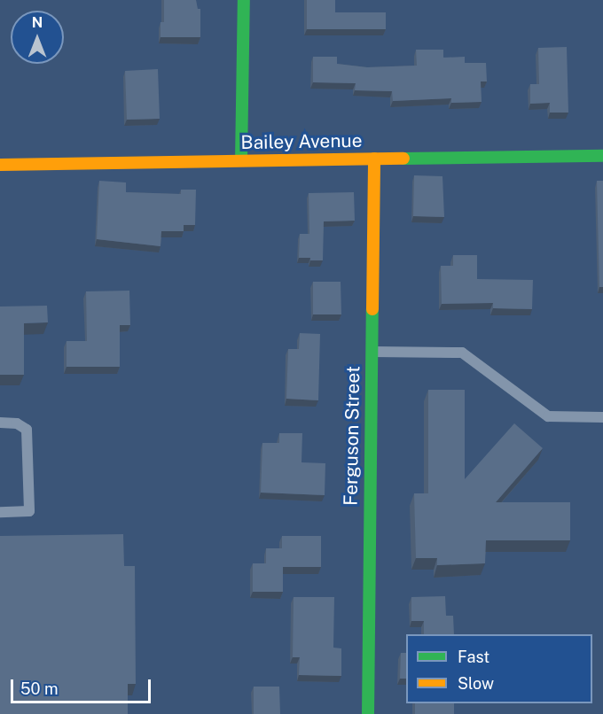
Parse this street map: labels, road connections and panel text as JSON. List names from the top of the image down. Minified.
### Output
{"streets":{"street":["Bailey Avenue","Ferguson Street"]},"crossings":[["Bailey Avenue","Ferguson Street"]],"legend":["Fast","Slow"],"scale_bar":"50 m","north":"top"}
